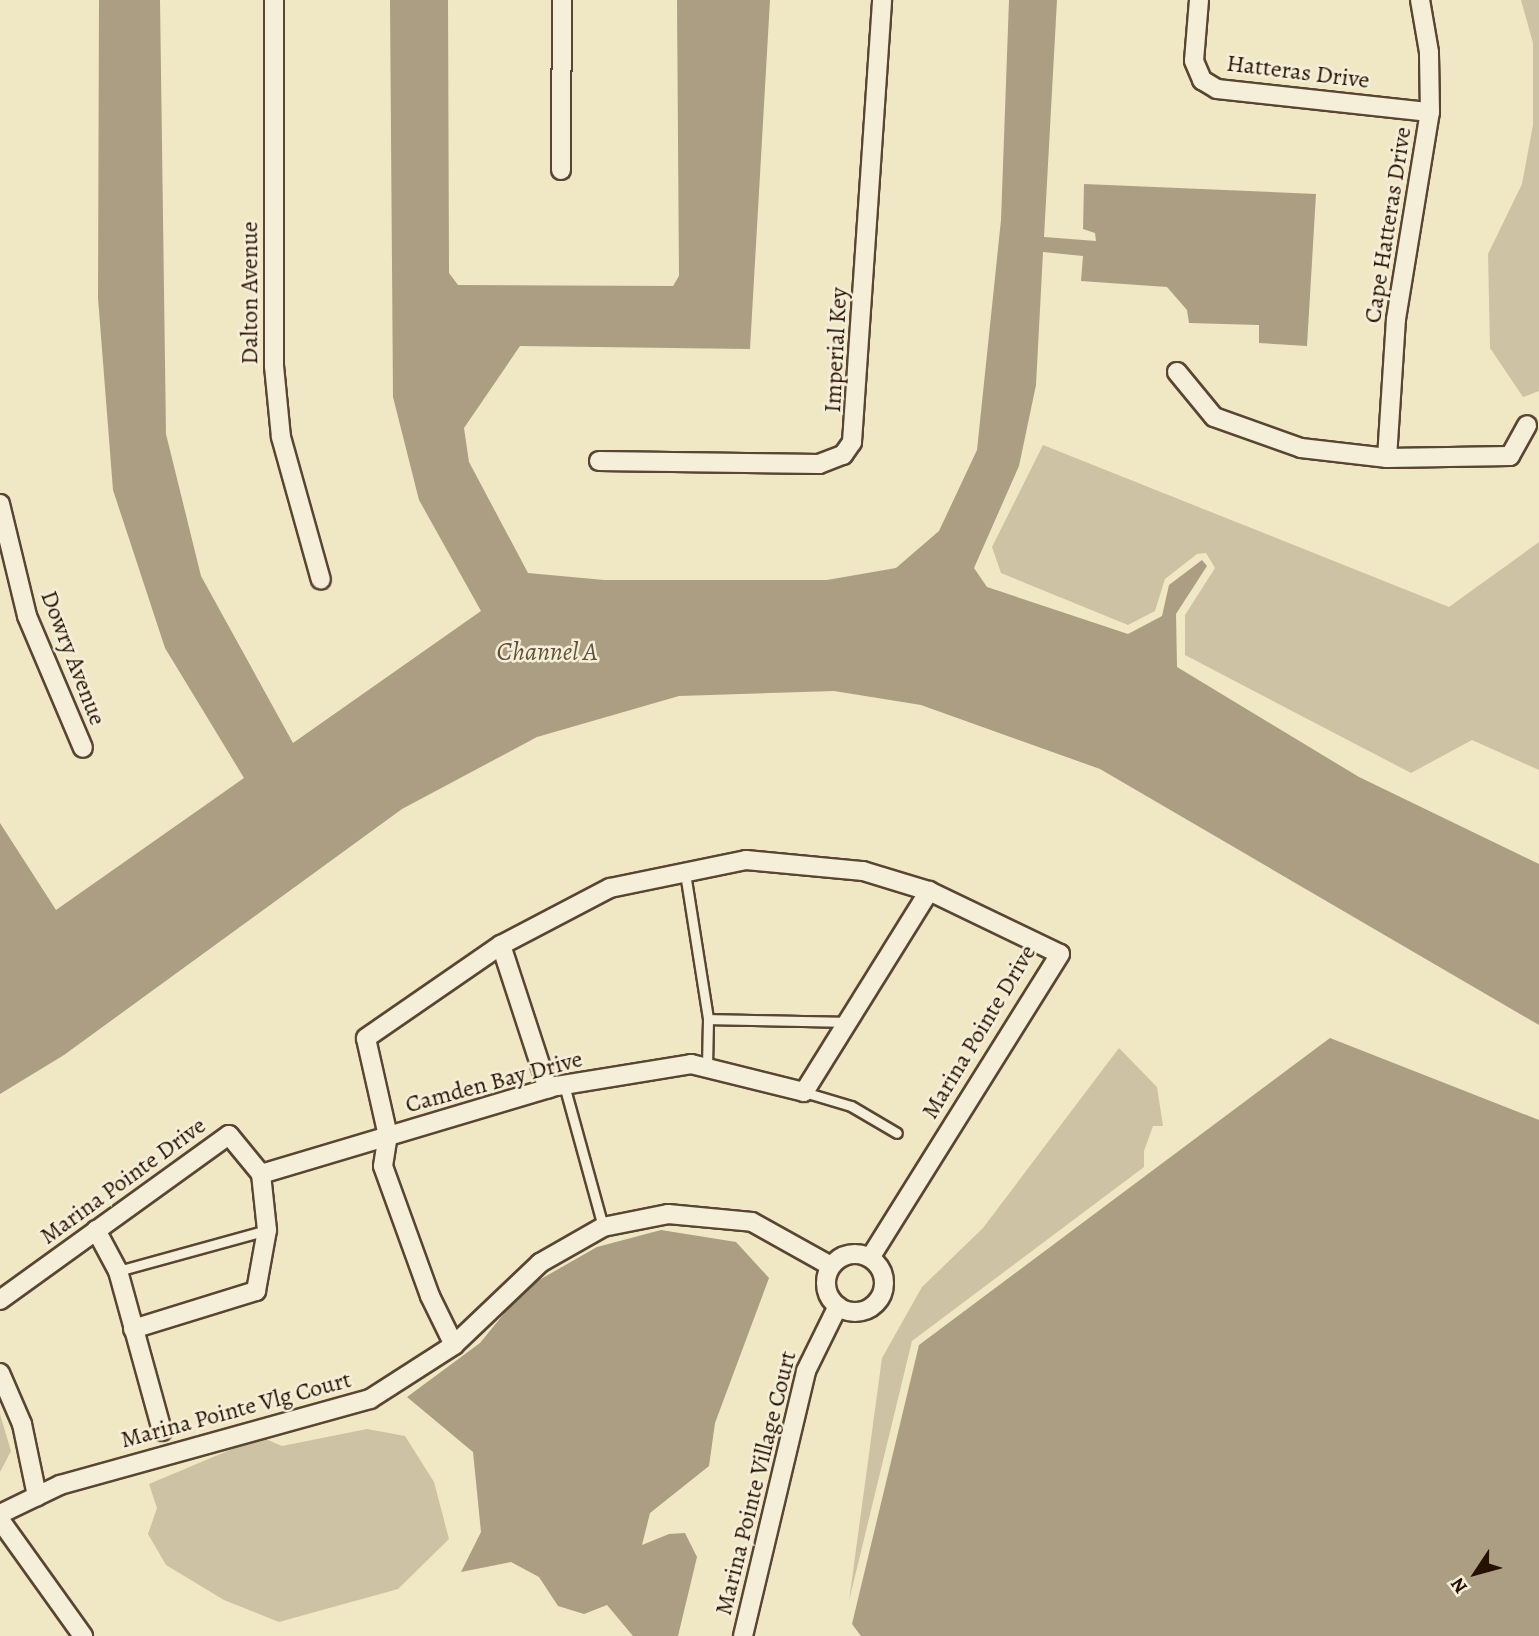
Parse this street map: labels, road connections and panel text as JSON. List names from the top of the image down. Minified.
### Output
{"streets":{"street":["Hatteras Drive","Cape Hatteras Drive","Dalton Avenue","Imperial Key","Dowry Avenue","Marina Pointe Drive","Camden Bay Drive","Marina Pointe Vlg Court","Marina Pointe Village Court"]},"crossings":[["Hatteras Drive","Cape Hatteras Drive"],["Marina Pointe Drive","Camden Bay Drive"],["Marina Pointe Drive","Marina Pointe Village Court"],["Camden Bay Drive","Marina Pointe Vlg Court"]],"water":["Channel A"],"north":"bottom left"}
